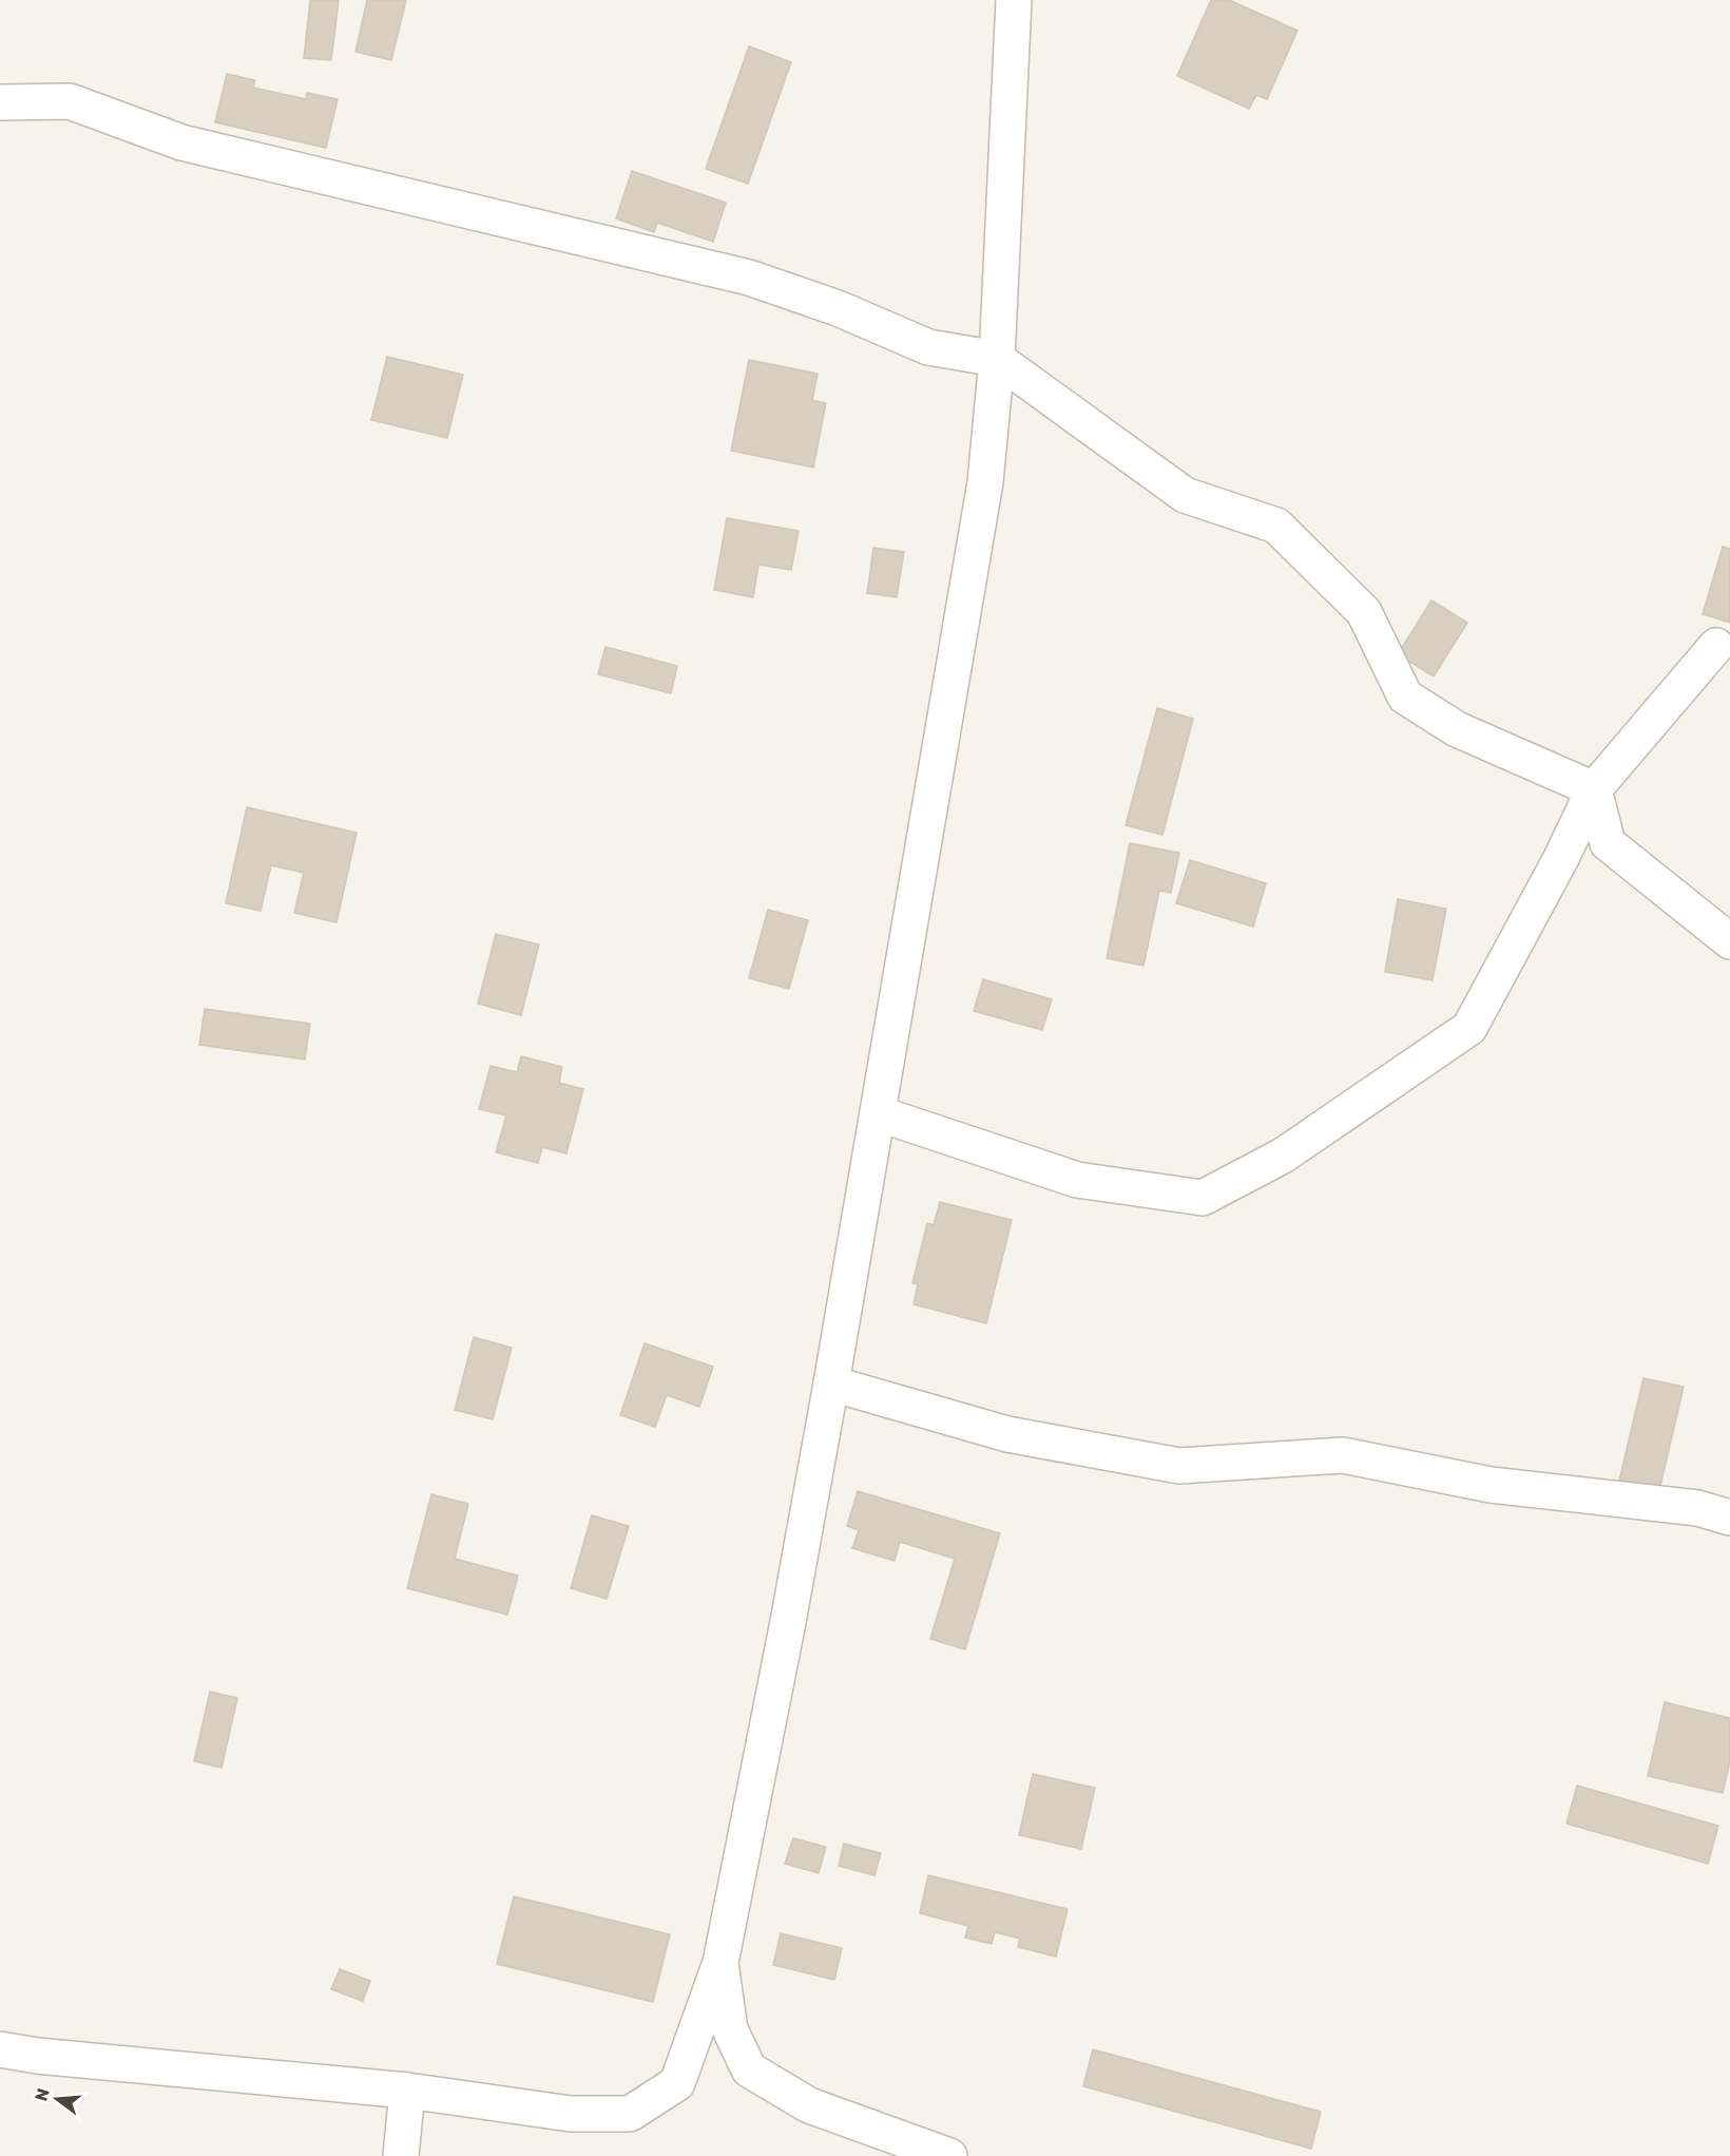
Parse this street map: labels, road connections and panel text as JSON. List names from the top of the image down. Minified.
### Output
{"north":"left"}
